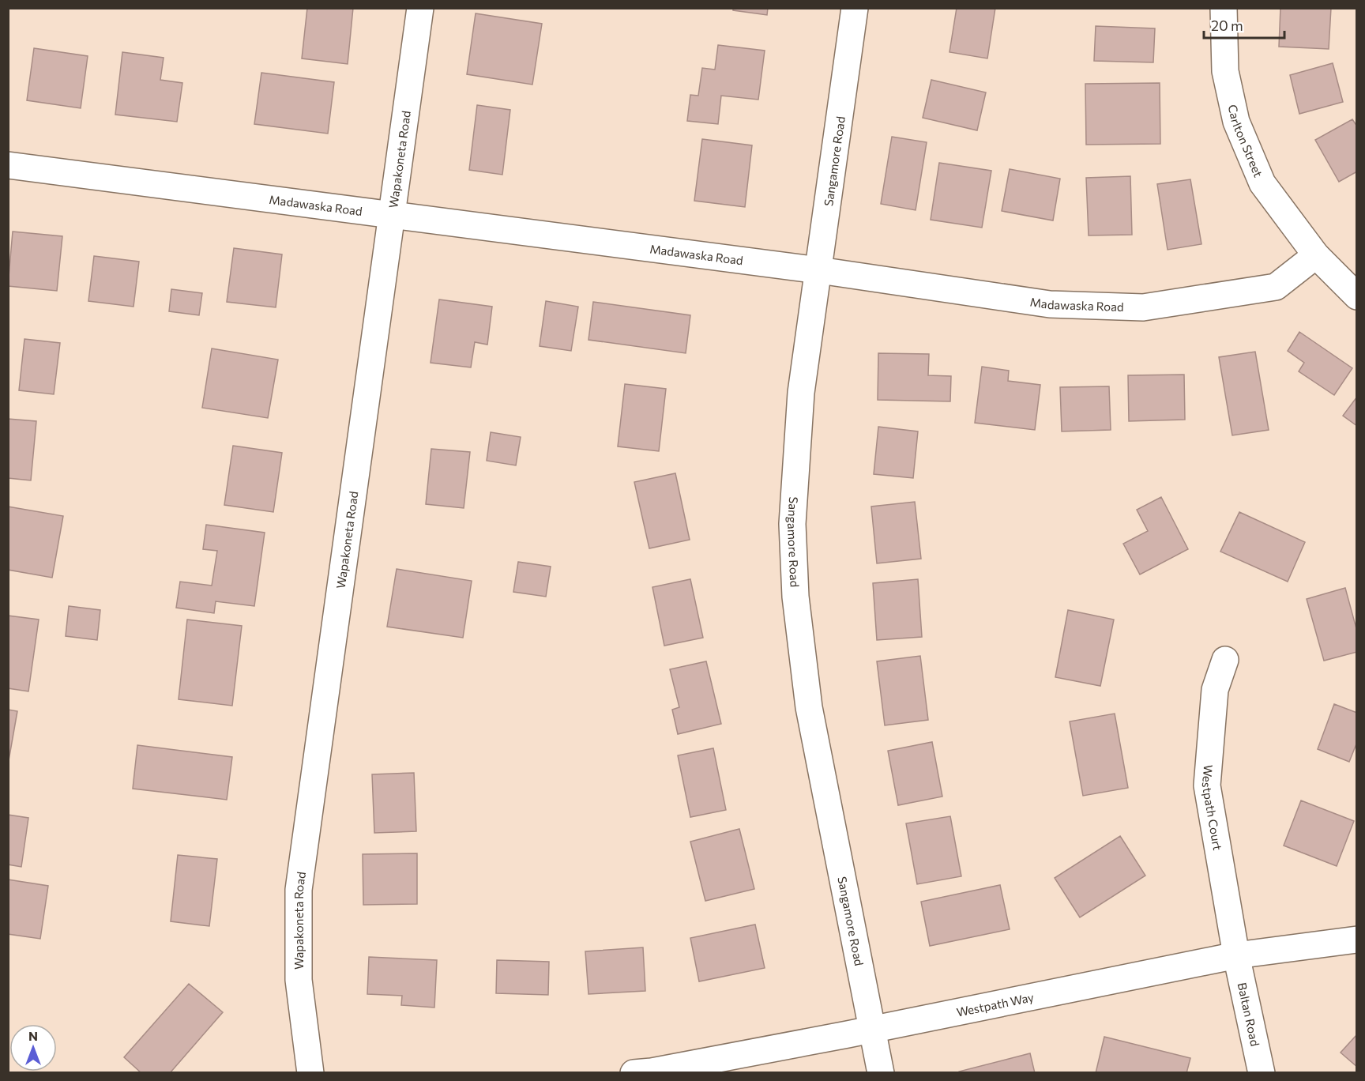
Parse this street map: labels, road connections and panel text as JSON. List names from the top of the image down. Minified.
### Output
{"streets":{"street":["Carlton Street","Wapakoneta Road","Sangamore Road","Madawaska Road","Westpath Court","Westpath Way","Baltan Road"]},"crossings":[["Carlton Street","Madawaska Road"],["Wapakoneta Road","Madawaska Road"],["Sangamore Road","Madawaska Road"],["Sangamore Road","Westpath Way"],["Westpath Court","Westpath Way"],["Westpath Court","Baltan Road"],["Westpath Way","Baltan Road"]],"scale_bar":"20 m","north":"top"}
